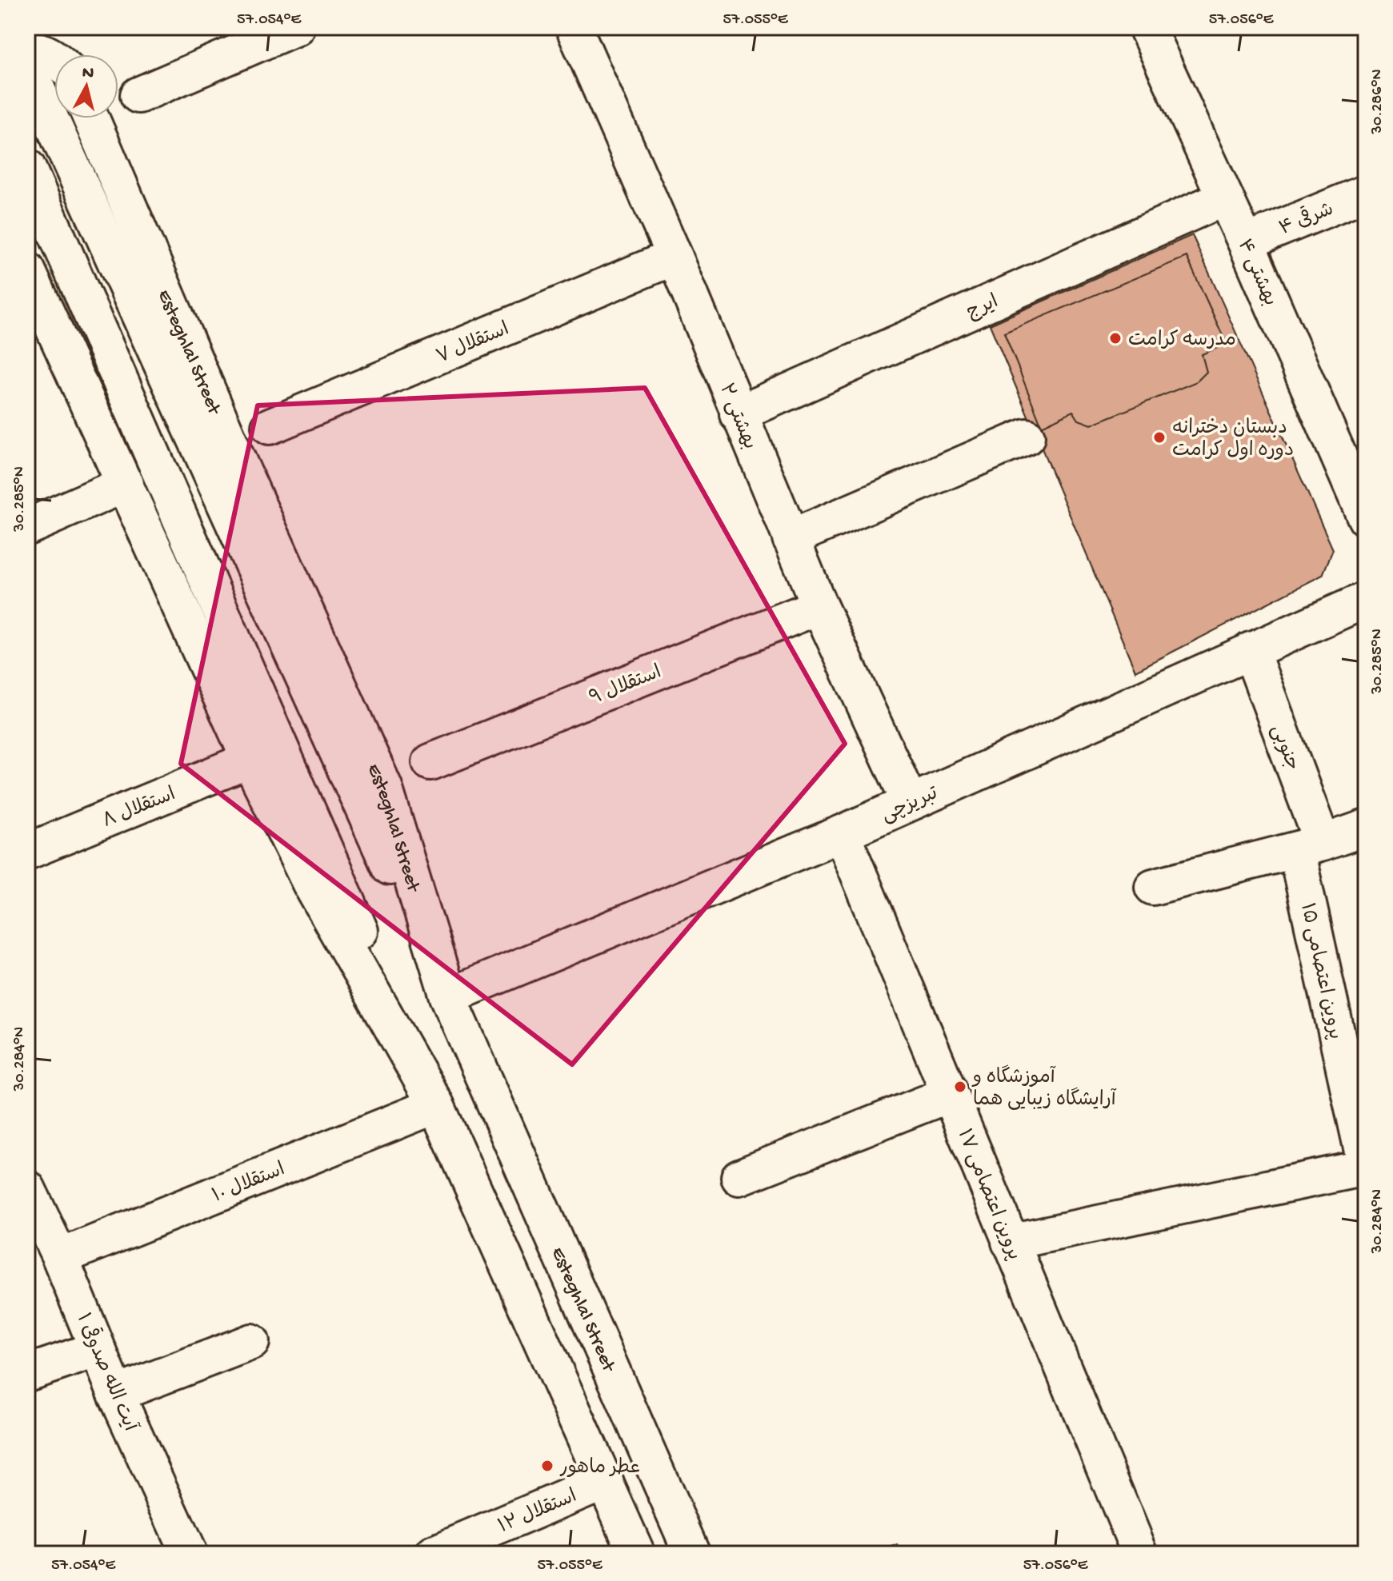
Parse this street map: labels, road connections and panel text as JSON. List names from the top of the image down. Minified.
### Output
{"streets":{"street":["شرقی ۴","بهشتی ۴","ایرج","استقلال ۷","Esteghlal Street","بهشتی ۲","استقلال ۹","جنوبی","تبریزچی","استقلال ۸","پروین اعتصامی ۱۵","استقلال ۱۰","پروین اعتصامی ۱۷","آیت الله صدوقی ۱","استقلال ۱۲"]},"crossings":[["شرقی ۴","بهشتی ۴"],["بهشتی ۴","ایرج"],["ایرج","بهشتی ۲"],["استقلال ۷","بهشتی ۲"],["Esteghlal Street","تبریزچی"],["بهشتی ۲","استقلال ۹"],["بهشتی ۲","تبریزچی"],["جنوبی","تبریزچی"],["جنوبی","پروین اعتصامی ۱۵"],["تبریزچی","پروین اعتصامی ۱۷"],["استقلال ۱۰","آیت الله صدوقی ۱"]],"places":["مدرسه کرامت","دبستان دخترانه دوره اول کرامت","آموزشگاه و آرایشگاه زیبایی هما","عطر ماهور"],"north":"top","coordinates":["57.054°E","57.055°E","57.056°E","30.286°N","30.285°N","30.284°N"]}
